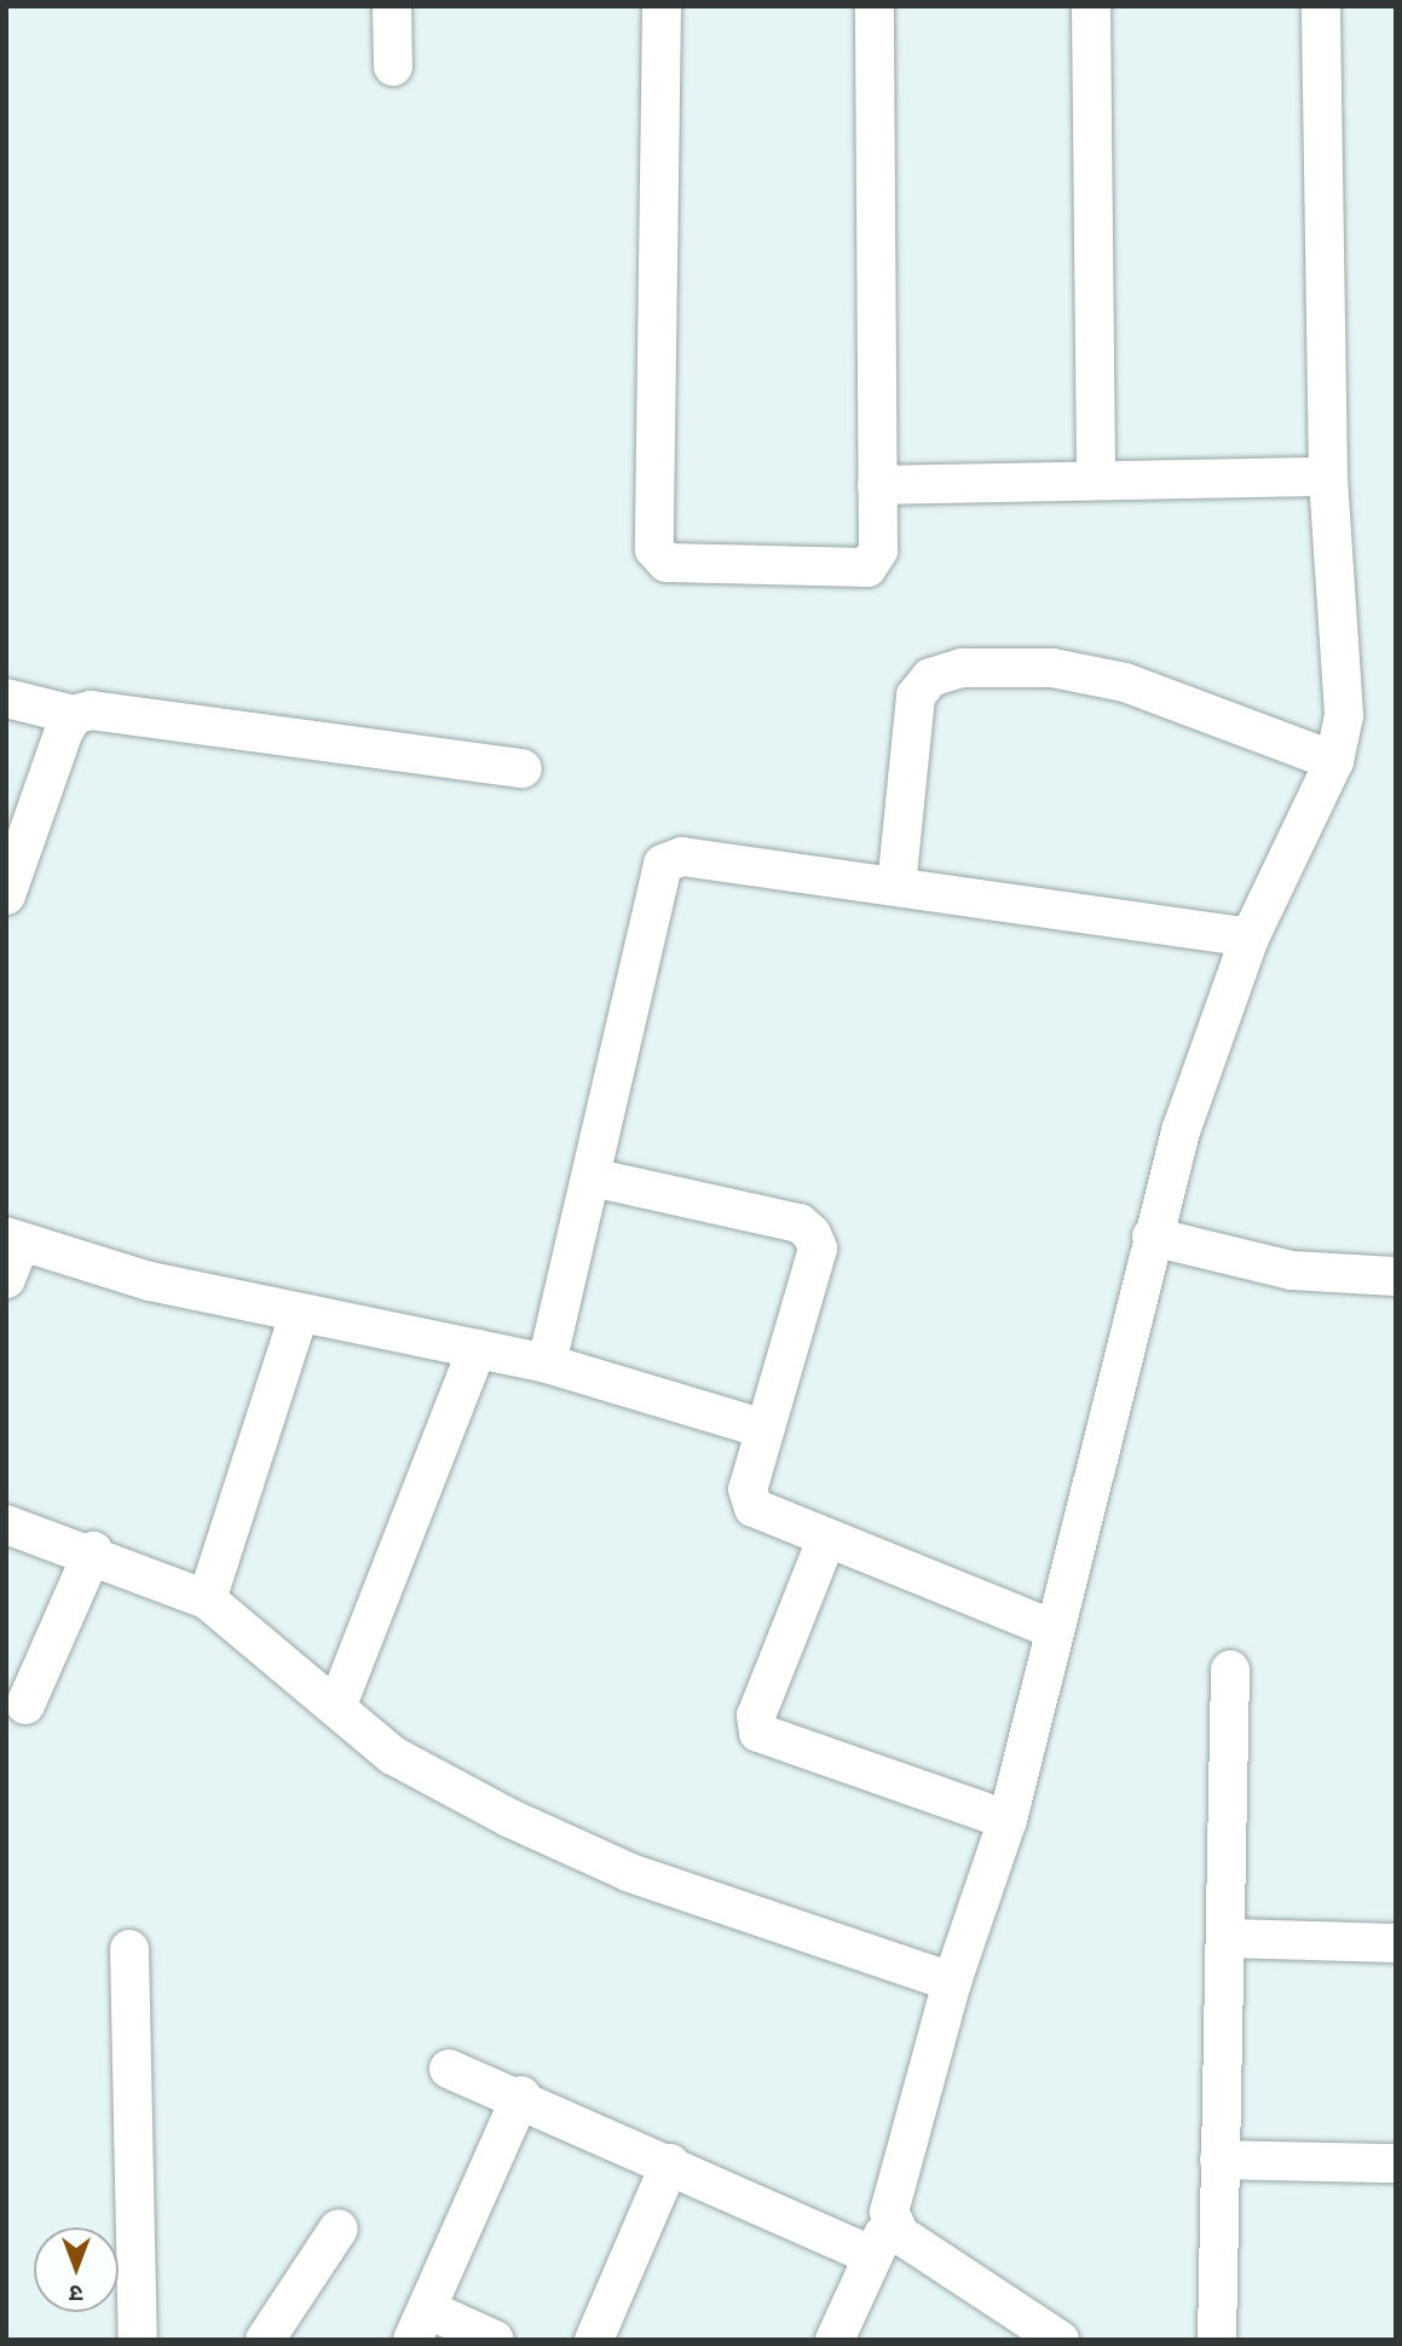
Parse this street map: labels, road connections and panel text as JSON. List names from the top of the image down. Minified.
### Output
{"north":"bottom"}
